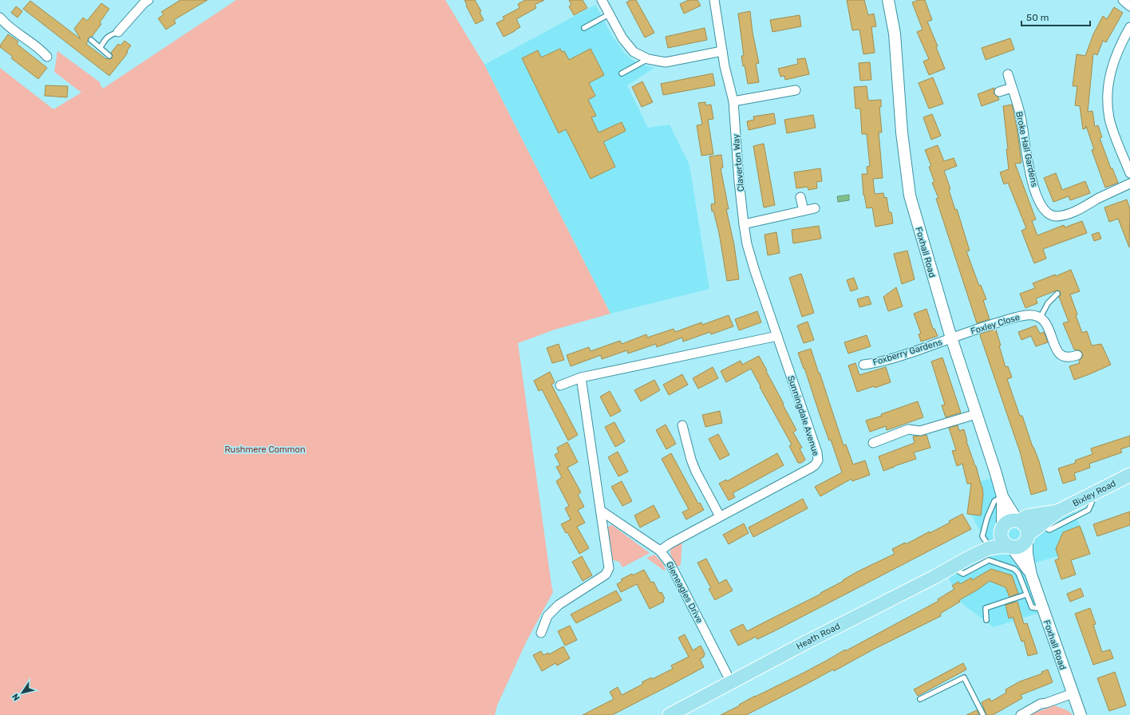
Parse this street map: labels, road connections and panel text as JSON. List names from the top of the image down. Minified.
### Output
{"streets":{"main road":["Bixley Road","Heath Road"],"street":["Broke Hall Gardens","Claverton Way","Foxhall Road","Foxley Close","Foxberry Gardens","Sunningdale Avenue","Gleneagles Drive"]},"crossings":[["Claverton Way","Sunningdale Avenue"],["Foxhall Road","Foxley Close"],["Foxhall Road","Foxberry Gardens"],["Foxhall Road","Bixley Road"],["Foxhall Road","Heath Road"],["Foxley Close","Foxberry Gardens"],["Sunningdale Avenue","Gleneagles Drive"],["Bixley Road","Heath Road"],["Gleneagles Drive","Heath Road"]],"parks":["Rushmere Common"],"scale_bar":"50 m","north":"bottom left"}
